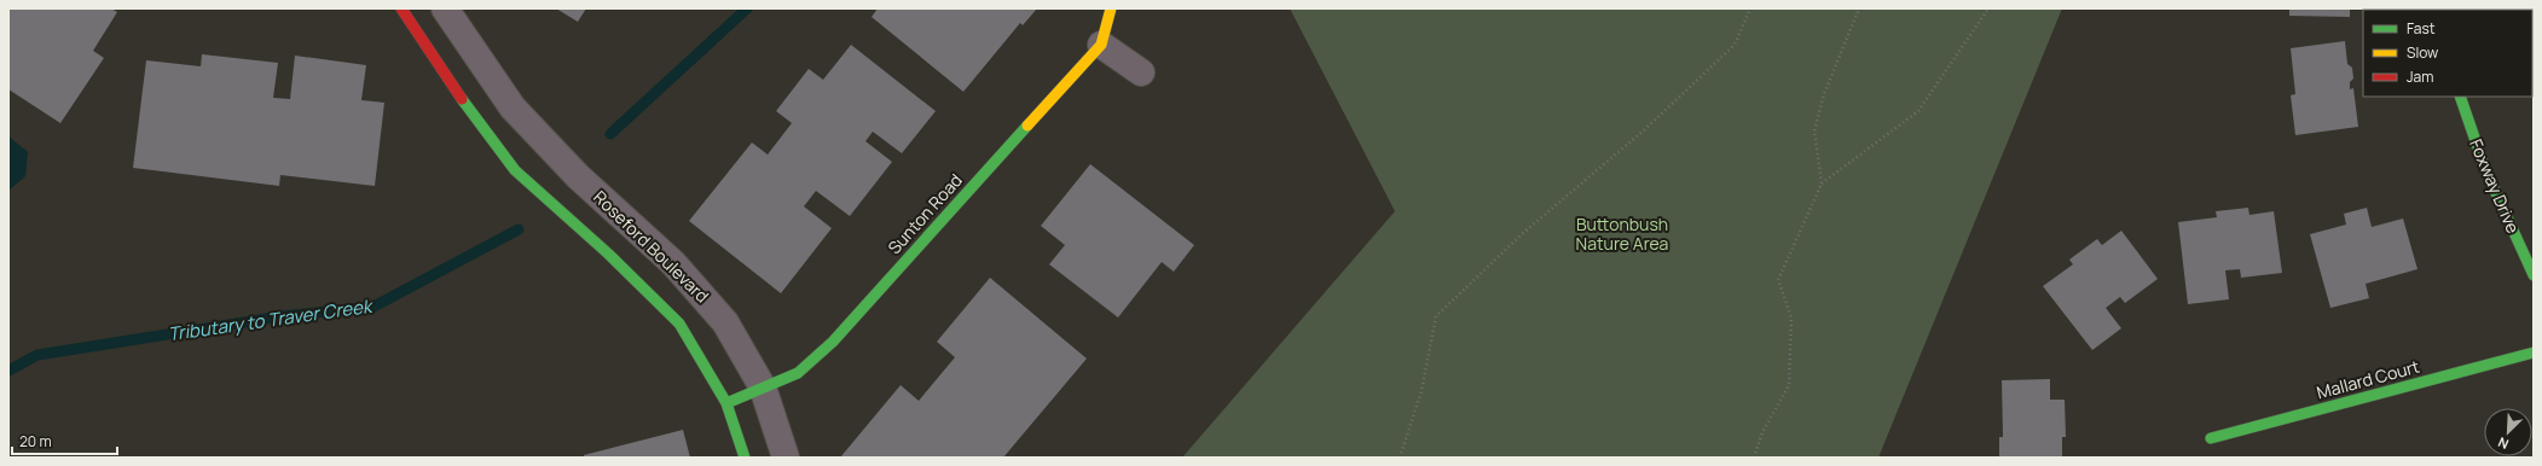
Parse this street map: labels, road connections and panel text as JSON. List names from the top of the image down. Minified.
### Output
{"streets":{"street":["Foxway Drive","Sunton Road","Roseford Boulevard","Mallard Court"]},"crossings":[["Sunton Road","Roseford Boulevard"]],"water":["Tributary to Traver Creek"],"parks":["Buttonbush Nature Area"],"legend":["Fast","Slow","Jam"],"scale_bar":"20 m","north":"bottom left"}
